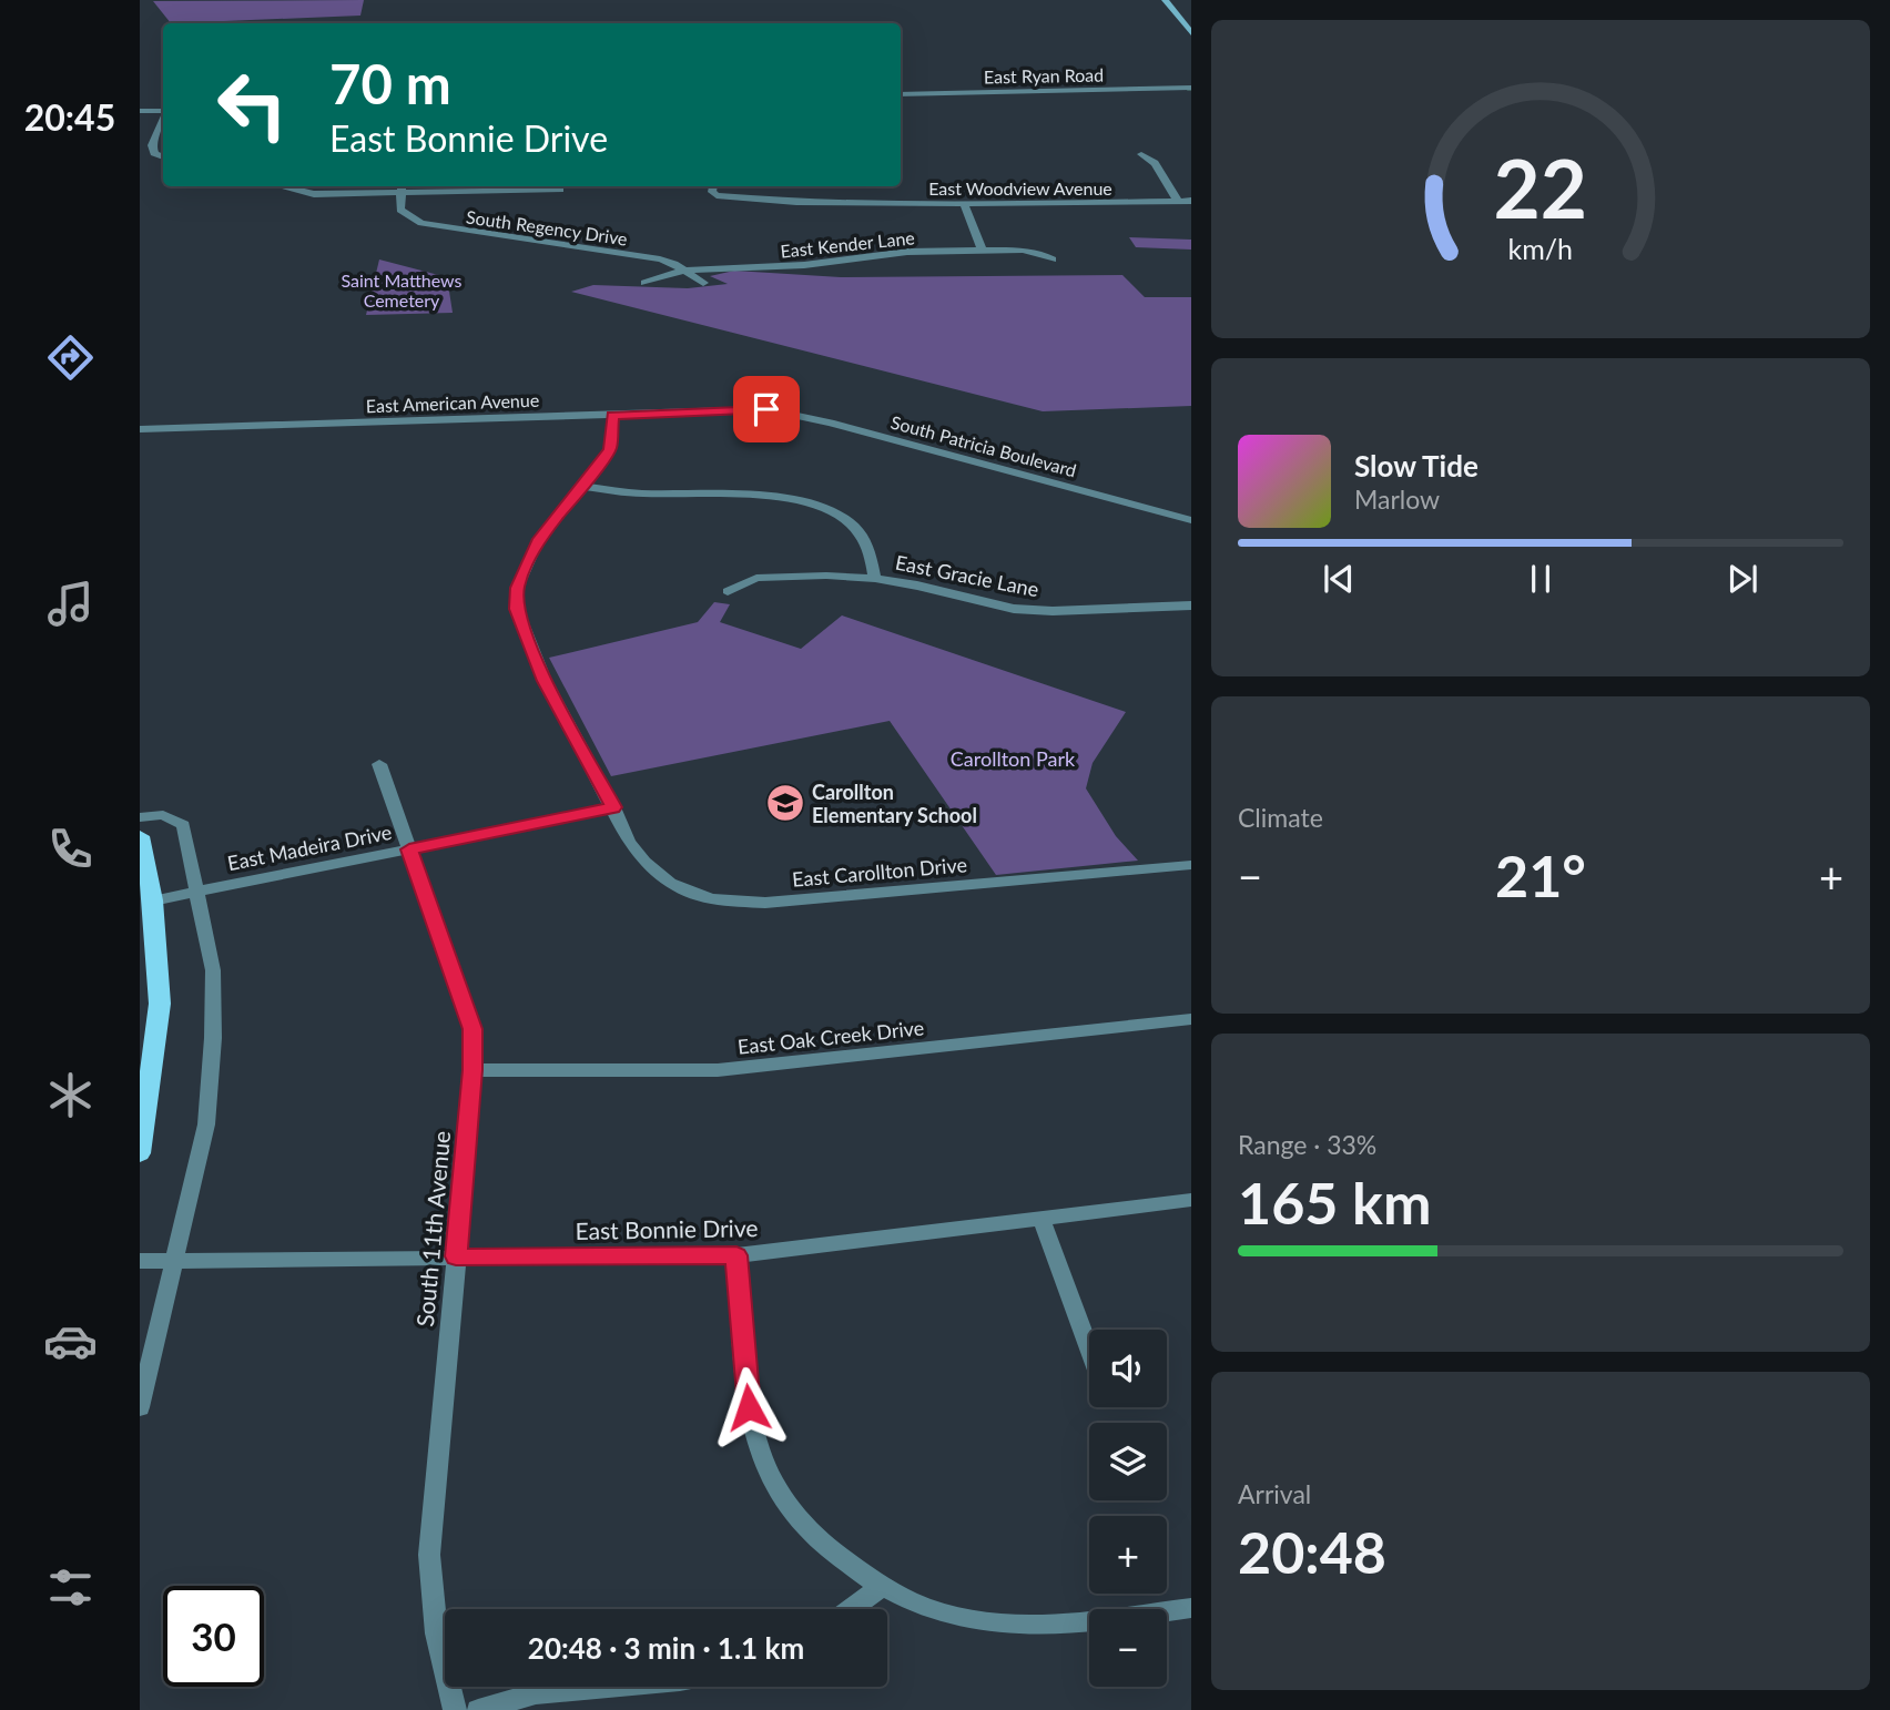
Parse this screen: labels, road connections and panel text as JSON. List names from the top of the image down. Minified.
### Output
{"streets":{"street":["East Ryan Road","East Woodview Avenue","South Regency Drive","East Kender Lane","East American Avenue","South Patricia Boulevard","East Gracie Lane","East Madeira Drive","East Carollton Drive","East Oak Creek Drive","South 11th Avenue","East Bonnie Drive"]},"crossings":[["South Regency Drive","East Kender Lane"],["East American Avenue","South Patricia Boulevard"],["East American Avenue","East Carollton Drive"],["East Madeira Drive","East Carollton Drive"],["East Madeira Drive","South 11th Avenue"],["East Oak Creek Drive","South 11th Avenue"],["South 11th Avenue","East Bonnie Drive"]],"parks":["Saint Matthews Cemetery","Carollton Park"],"places":{"school or university":["Carollton Elementary School"]},"page":{"tabs":"20:45","turn":["70 m","East Bonnie Drive"],"song":["Slow Tide","Marlow"],"tile":["Climate",["Range · 33%","165 km"],["Arrival","20:48"]],"heat":["−","21°","+"],"map_buttons":["+","−"],"limit":"30","trip":"20:48 · 3 min · 1.1 km","gauge":["22","km/h"]}}
